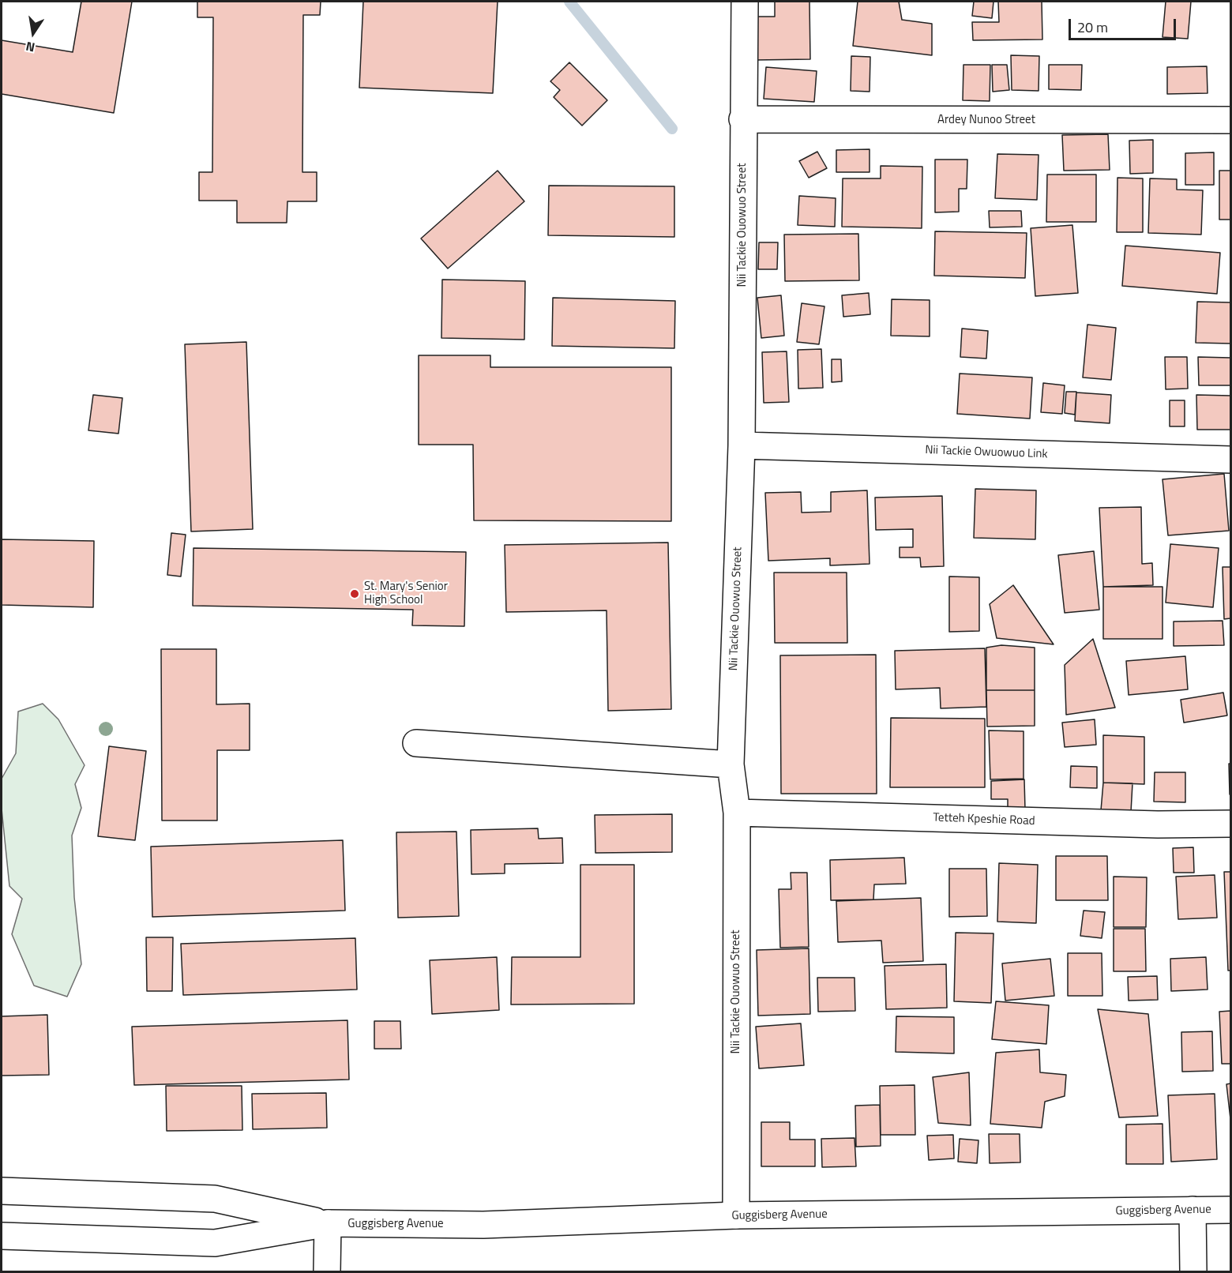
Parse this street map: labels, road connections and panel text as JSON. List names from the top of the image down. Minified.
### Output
{"streets":{"street":["Ardey Nunoo Street","Nii Tackie Ouowuo Street","Nii Tackie Owuowuo Link","Tetteh Kpeshie Road","Guggisberg Avenue"]},"crossings":[["Ardey Nunoo Street","Nii Tackie Ouowuo Street"],["Nii Tackie Ouowuo Street","Nii Tackie Owuowuo Link"],["Nii Tackie Ouowuo Street","Tetteh Kpeshie Road"],["Nii Tackie Ouowuo Street","Guggisberg Avenue"]],"places":["St. Mary's Senior High School"],"scale_bar":"20 m","north":"bottom"}
